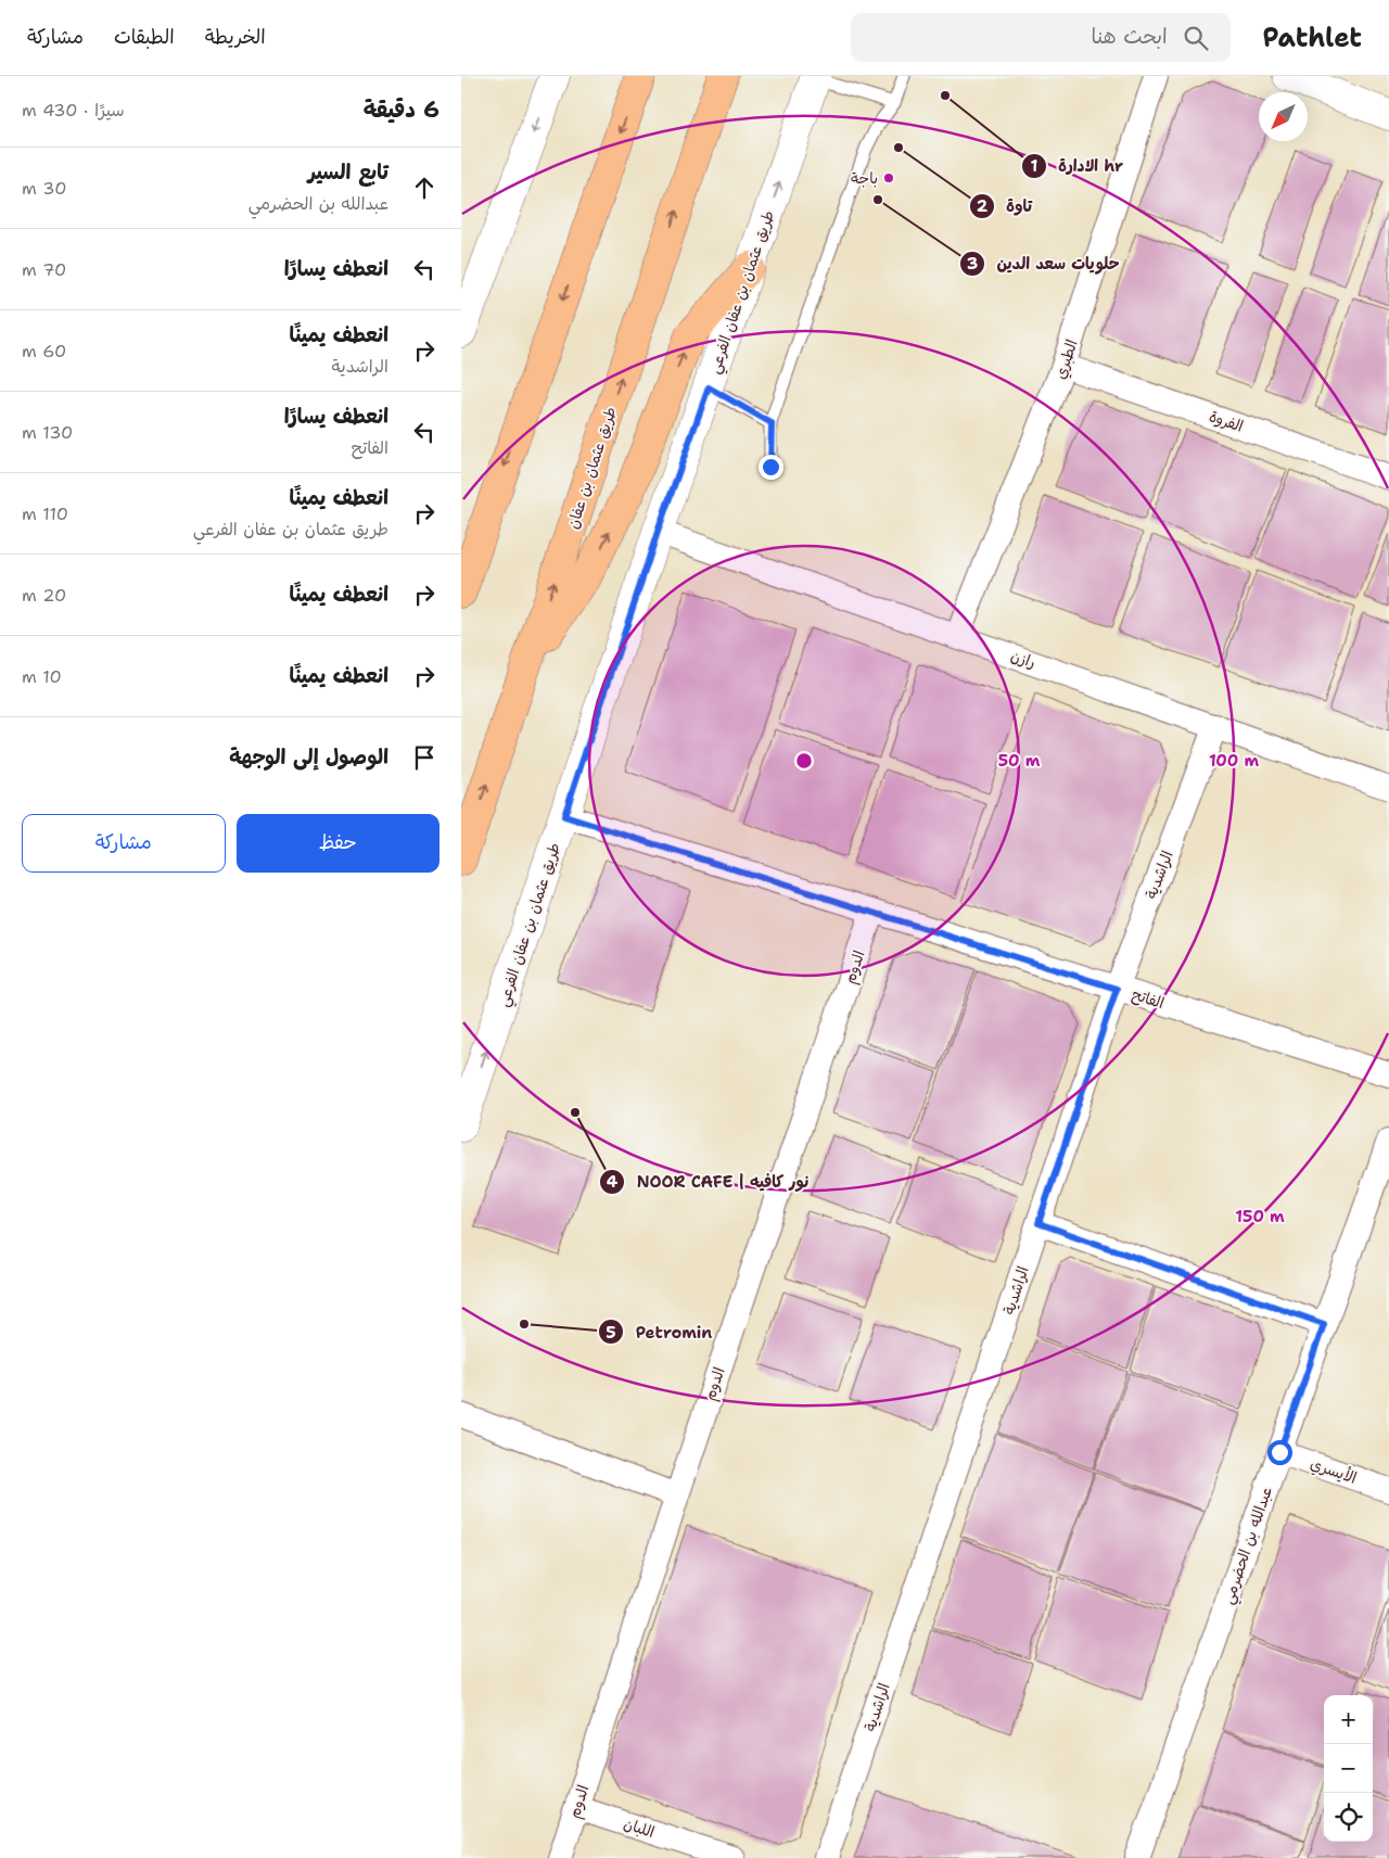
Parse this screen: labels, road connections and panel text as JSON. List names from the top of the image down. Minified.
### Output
{"streets":{"main road":["طريق عثمان بن عفان"],"street":["طريق عثمان بن عفان الفرعي","الطبري","الفروة","رازن","الراشدية","الدوم","الفاتح","الأيسري","عبدالله بن الحضرمي","اللبان"]},"crossings":[["طريق عثمان بن عفان الفرعي","رازن"],["طريق عثمان بن عفان الفرعي","الفاتح"],["الطبري","الفروة"],["الطبري","رازن"],["رازن","الراشدية"],["الراشدية","الفاتح"],["الدوم","الفاتح"],["الدوم","اللبان"],["الأيسري","عبدالله بن الحضرمي"]],"one_way":["طريق عثمان بن عفان الفرعي"],"places":["الادارة hr","تاوة","باجة","حلويات سعد الدين","NOOR CAFE | نور كافيه","Petromin"],"north":"bottom left","page":{"header":"Pathlet","search":"ابحث هنا","nav":["الخريطة","الطبقات","مشاركة"],"heading":["6 دقيقة","سيرًا · 430 m"],"list":[["تابع السير","عبدالله بن الحضرمي","30 m"],["انعطف يسارًا","70 m"],["انعطف يمينًا","الراشدية","60 m"],["انعطف يسارًا","الفاتح","130 m"],["انعطف يمينًا","طريق عثمان بن عفان الفرعي","110 m"],["انعطف يمينًا","20 m"],["انعطف يمينًا","10 m"],"الوصول إلى الوجهة"],"buttons":["حفظ","مشاركة"],"map_buttons":["+","−"]},"rings":["50 m","100 m","150 m"]}
